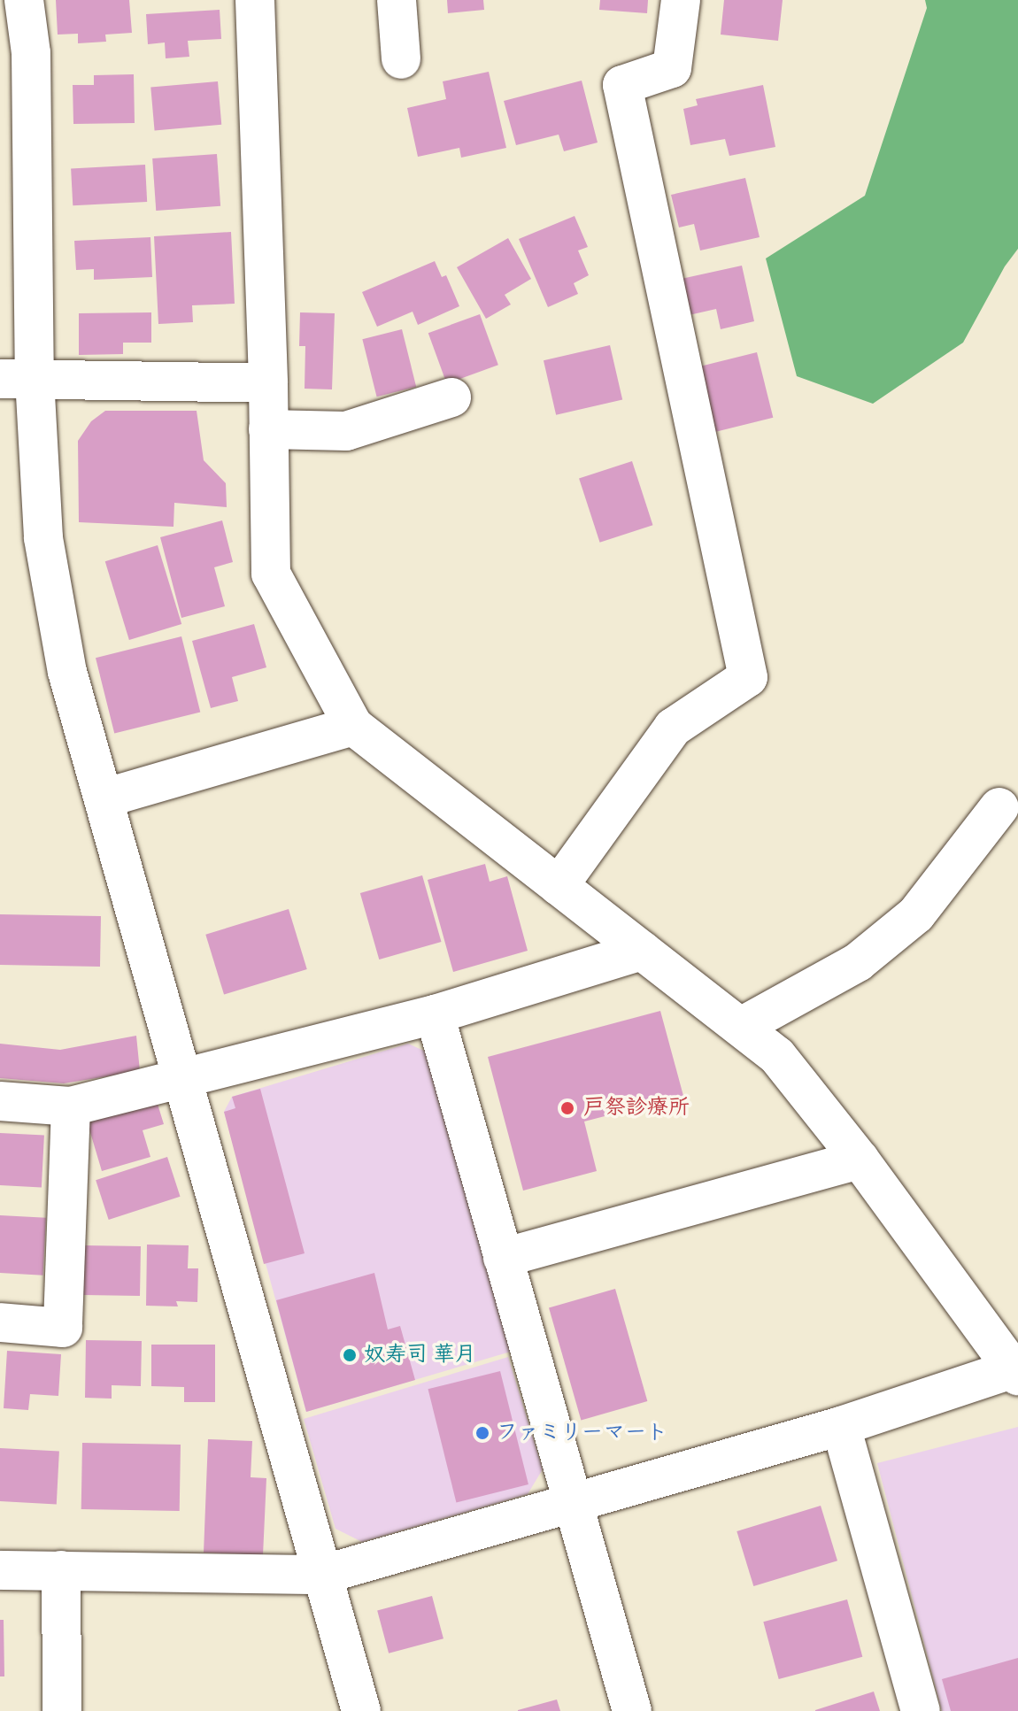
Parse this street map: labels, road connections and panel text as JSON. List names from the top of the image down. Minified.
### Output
{"places":["戸祭診療所","奴寿司 華月","ファミリーマート"]}
